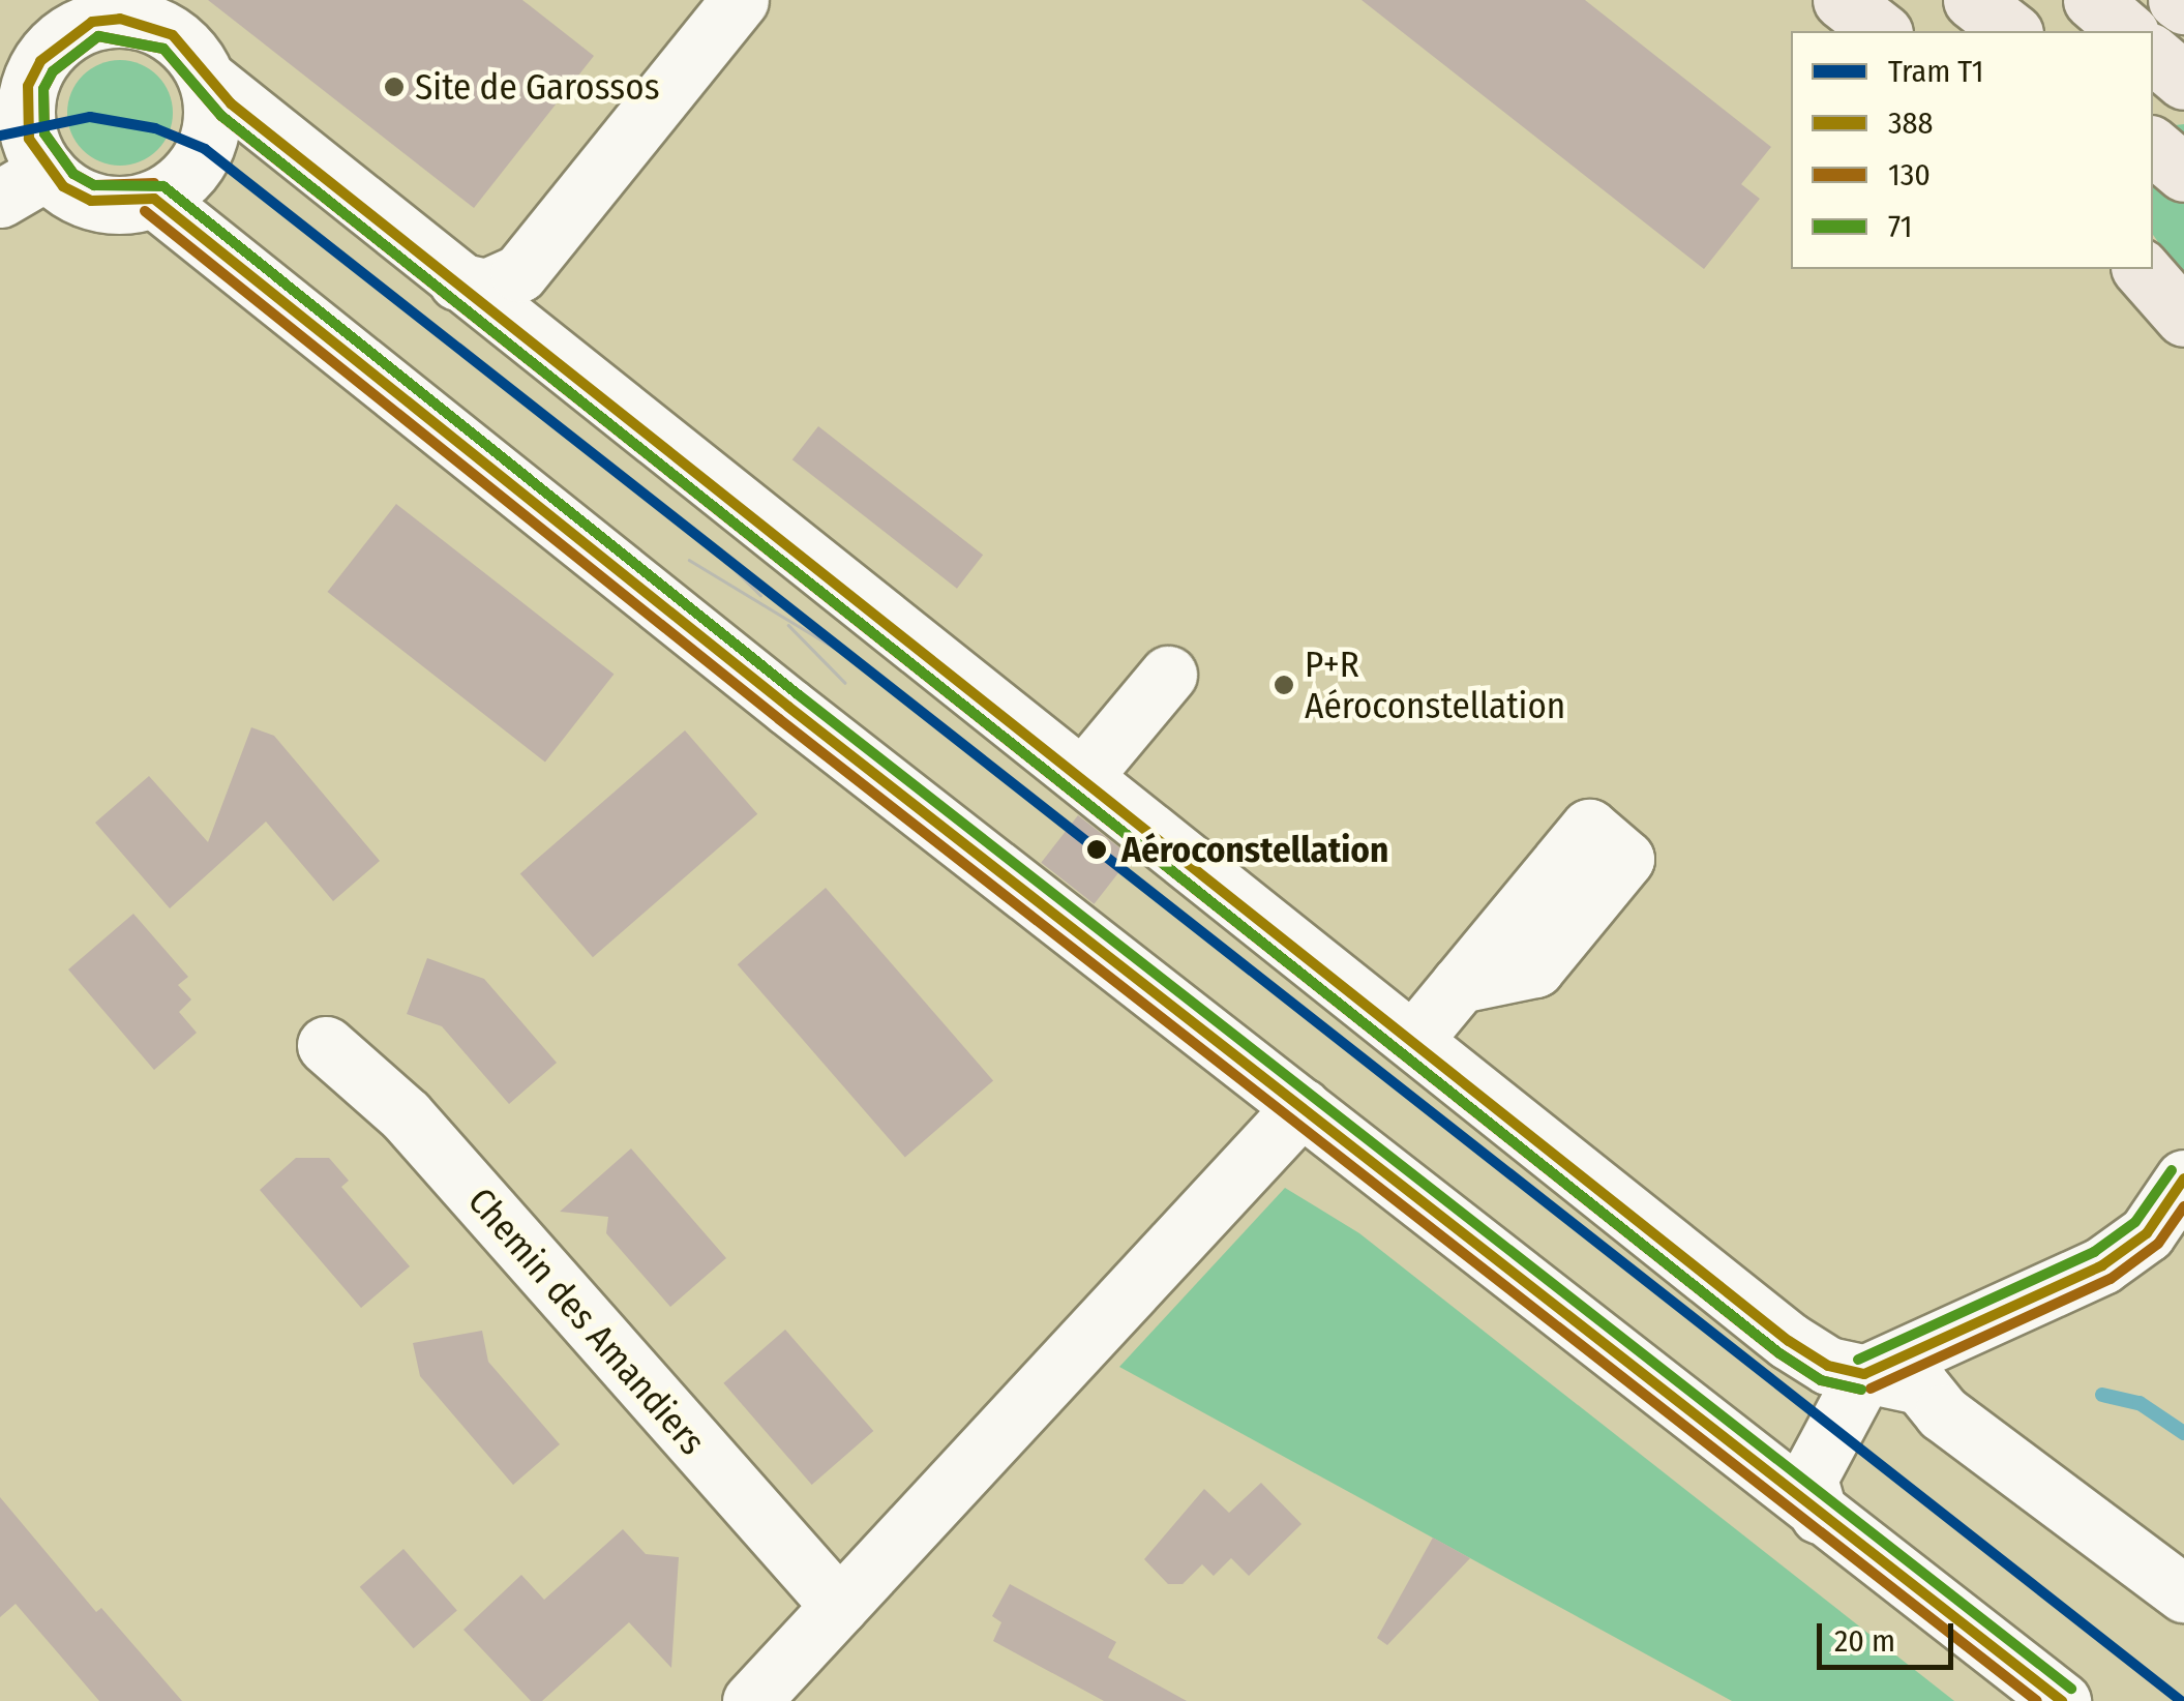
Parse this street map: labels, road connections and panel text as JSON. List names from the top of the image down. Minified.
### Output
{"streets":{"street":["Chemin des Amandiers"]},"places":["Site de Garossos","P+R Aéroconstellation","Aéroconstellation"],"lines":["transit line 388","transit line 130","transit line 71","tram line T1"],"legend":["Tram T1","388","130","71"],"scale_bar":"20 m"}
